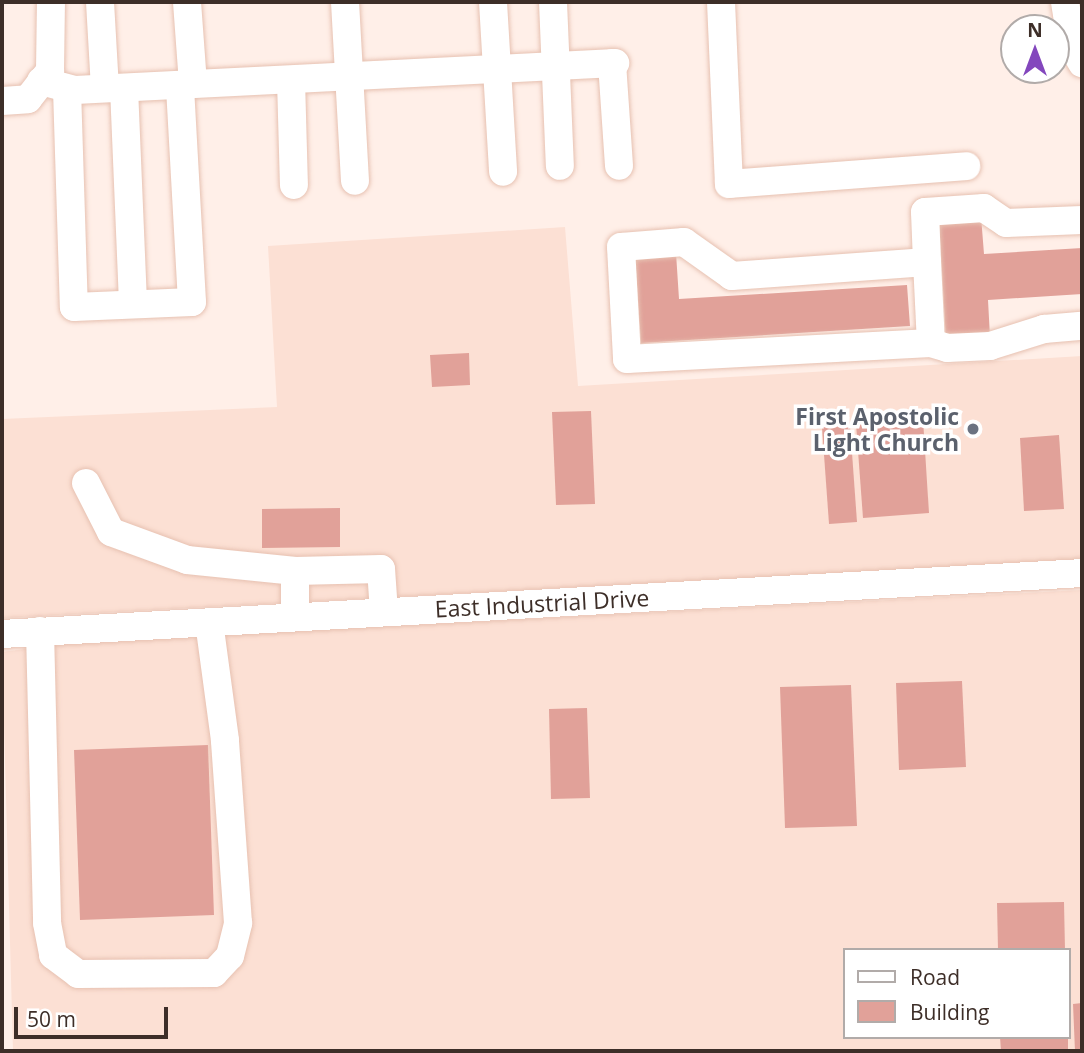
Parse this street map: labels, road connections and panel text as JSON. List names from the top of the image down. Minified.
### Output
{"streets":{"street":["East Industrial Drive"]},"places":["First Apostolic Light Church"],"legend":["Road","Building"],"scale_bar":"50 m","north":"top"}
